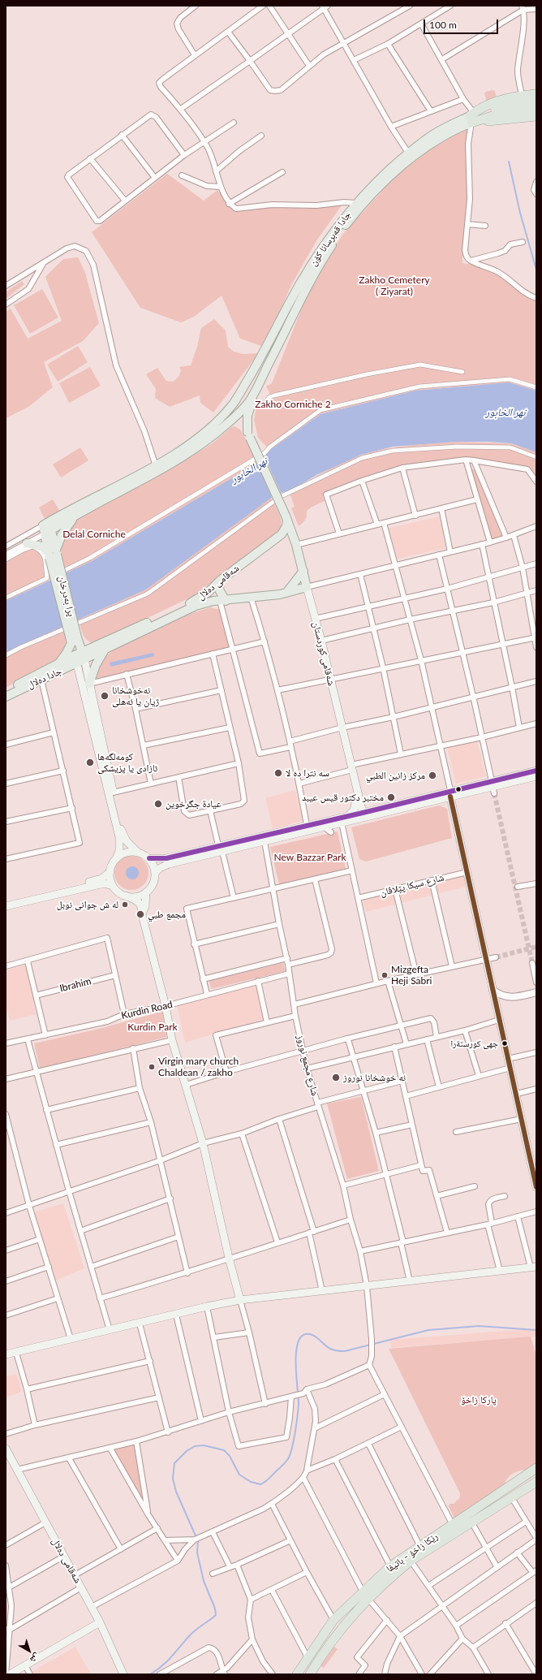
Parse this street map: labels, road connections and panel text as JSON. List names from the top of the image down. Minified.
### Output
{"streets":{"highway":["رێکا زاخۆ - باتیفا"],"main road":["جادا قەبرسانا کۆن","شەقامی دەلال","پرا بەدرخان","شەقامی کوردستان","جادا دەلال"],"street":["شارع سيكا پێلاڤان","Ibrahim","Kurdin Road","شارع مجمع نوروز"]},"crossings":[["جادا قەبرسانا کۆن","پرا بەدرخان"],["جادا قەبرسانا کۆن","شەقامی کوردستان"],["شەقامی دەلال","شەقامی کوردستان"],["پرا بەدرخان","جادا دەلال"],["Kurdin Road","شارع مجمع نوروز"]],"water":["نهر الخابور"],"parks":["Zakho Cemetery ( Ziyarat)","Zakho Corniche 2","Delal Corniche","New Bazzar Park","Kurdin Park","پارکا زاخۆ"],"places":["نەخوشخانا ژيان يا ئەهلى","کومەلگەھا ئازادی یا پزیشکی","سه نترا ده لا","مركز زانين الطبي","مختبر دكتور قيس عيبد","عيادة جگرخوين","له ش جوانى نوبل","مجمع طبي","Mizgefta Heji Sabri","جهى كورستةرا","Virgin mary church Chaldean / zakho","نه خوشخانا نوروز"],"scale_bar":"100 m","north":"bottom right"}
